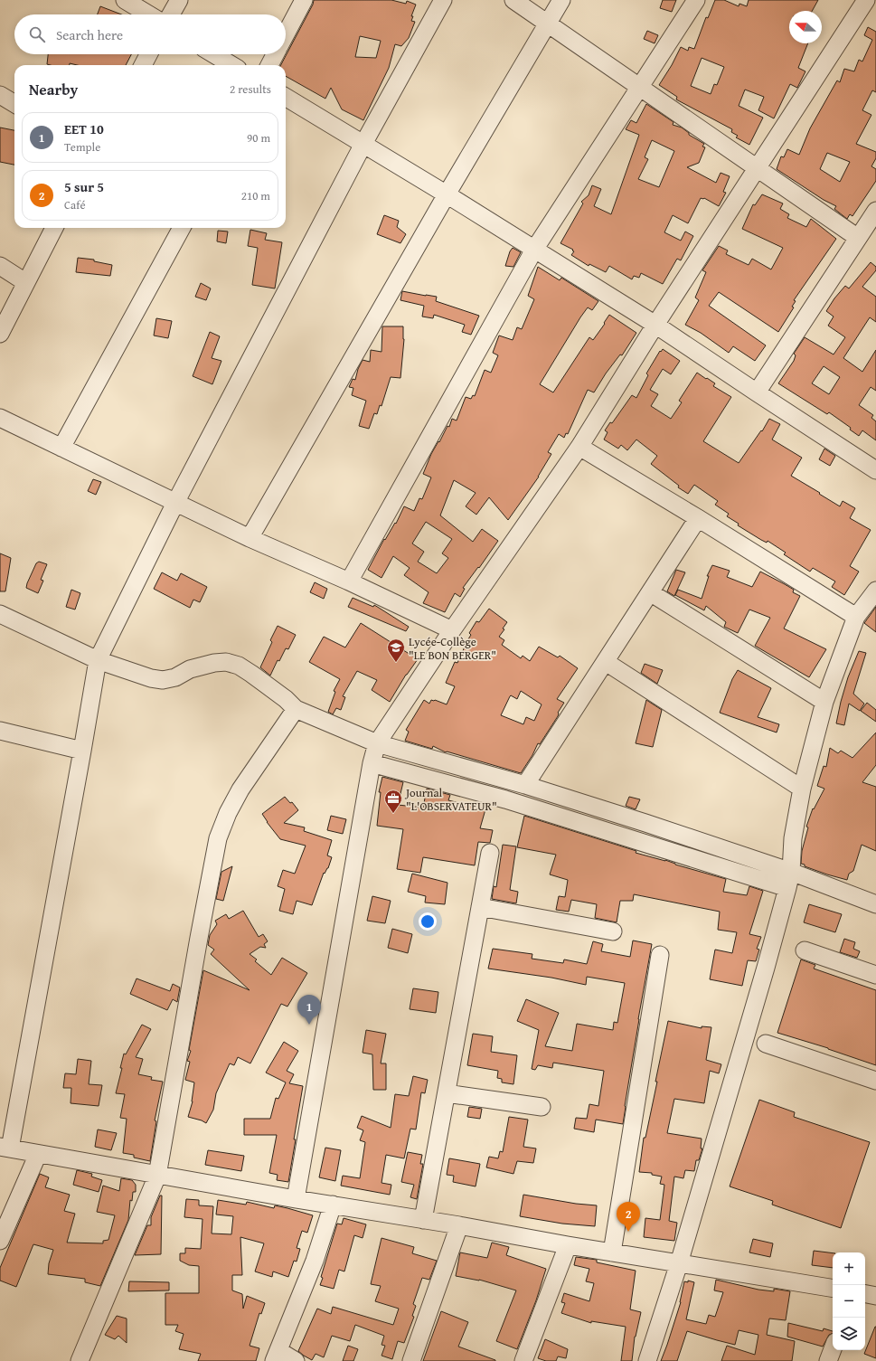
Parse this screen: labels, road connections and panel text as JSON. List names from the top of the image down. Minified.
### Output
{"places":{"school or university":["Lycée-Collège \"LE BON BERGER\""],"office":["Journal \"L'OBSERVATEUR\""]},"north":"left","page":{"search":"Search here","heading":["Nearby","2 results"],"list":[{"mark":"1","name":"EET 10","note":"Temple","value":"90 m"},{"mark":"2","name":"5 sur 5","note":"Café","value":"210 m"}],"pins":["1","2"],"map_buttons":["+","−"]}}
